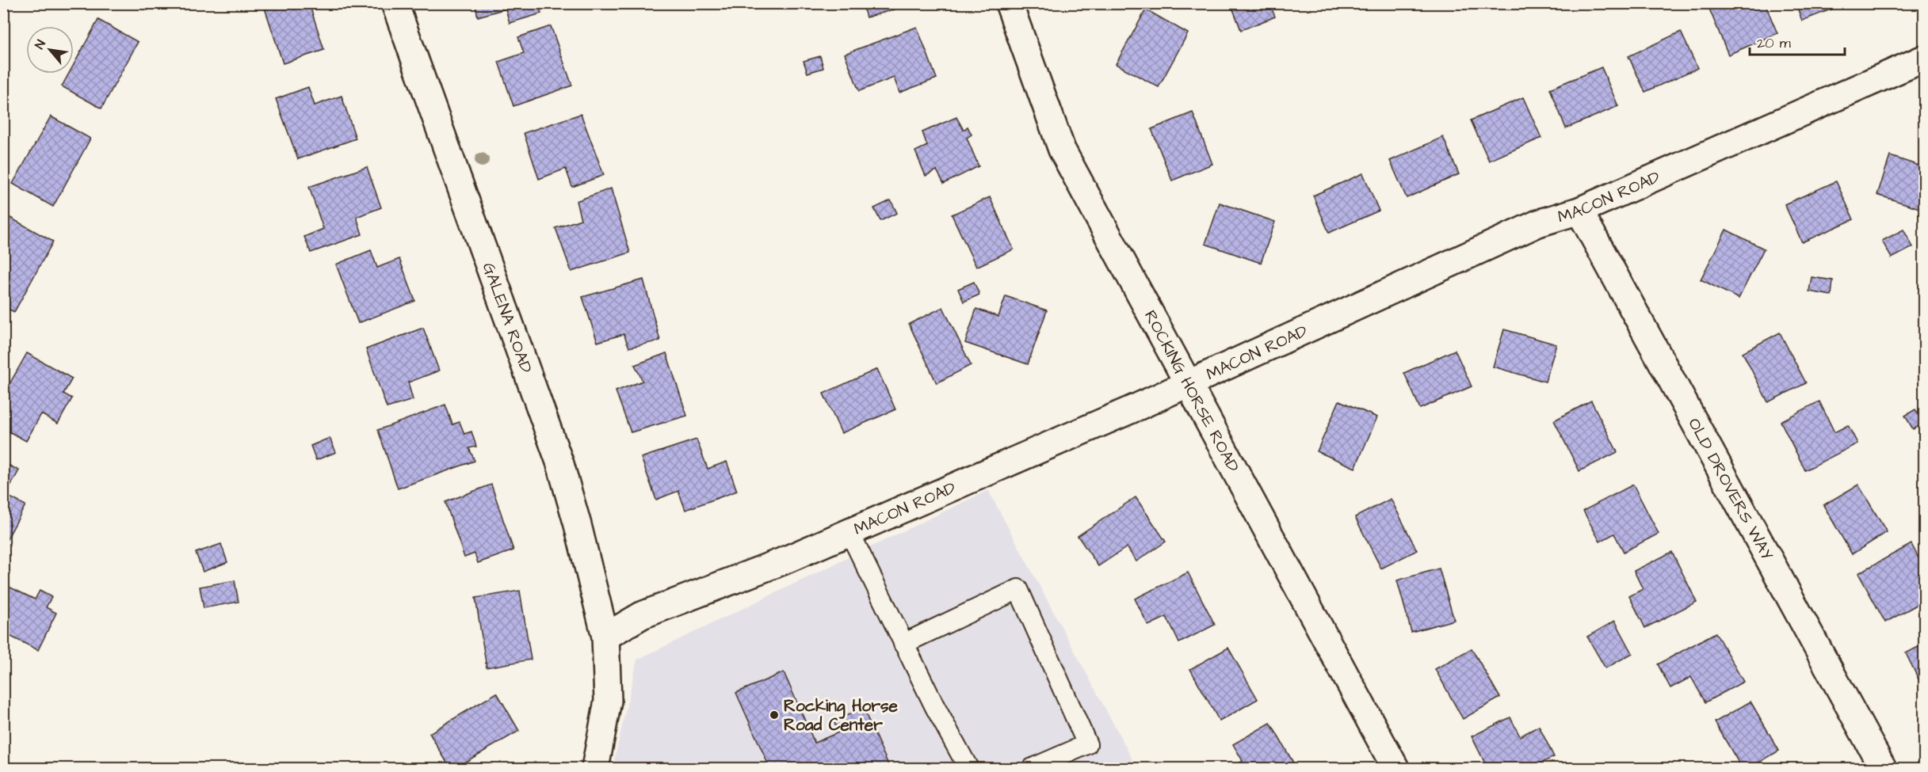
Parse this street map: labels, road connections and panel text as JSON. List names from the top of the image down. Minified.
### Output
{"streets":{"street":["MACON ROAD","GALENA ROAD","ROCKING HORSE ROAD","OLD DROVERS WAY"]},"crossings":[["MACON ROAD","GALENA ROAD"],["MACON ROAD","ROCKING HORSE ROAD"],["MACON ROAD","OLD DROVERS WAY"]],"places":["Rocking Horse Road Center"],"scale_bar":"20 m","north":"top left"}
